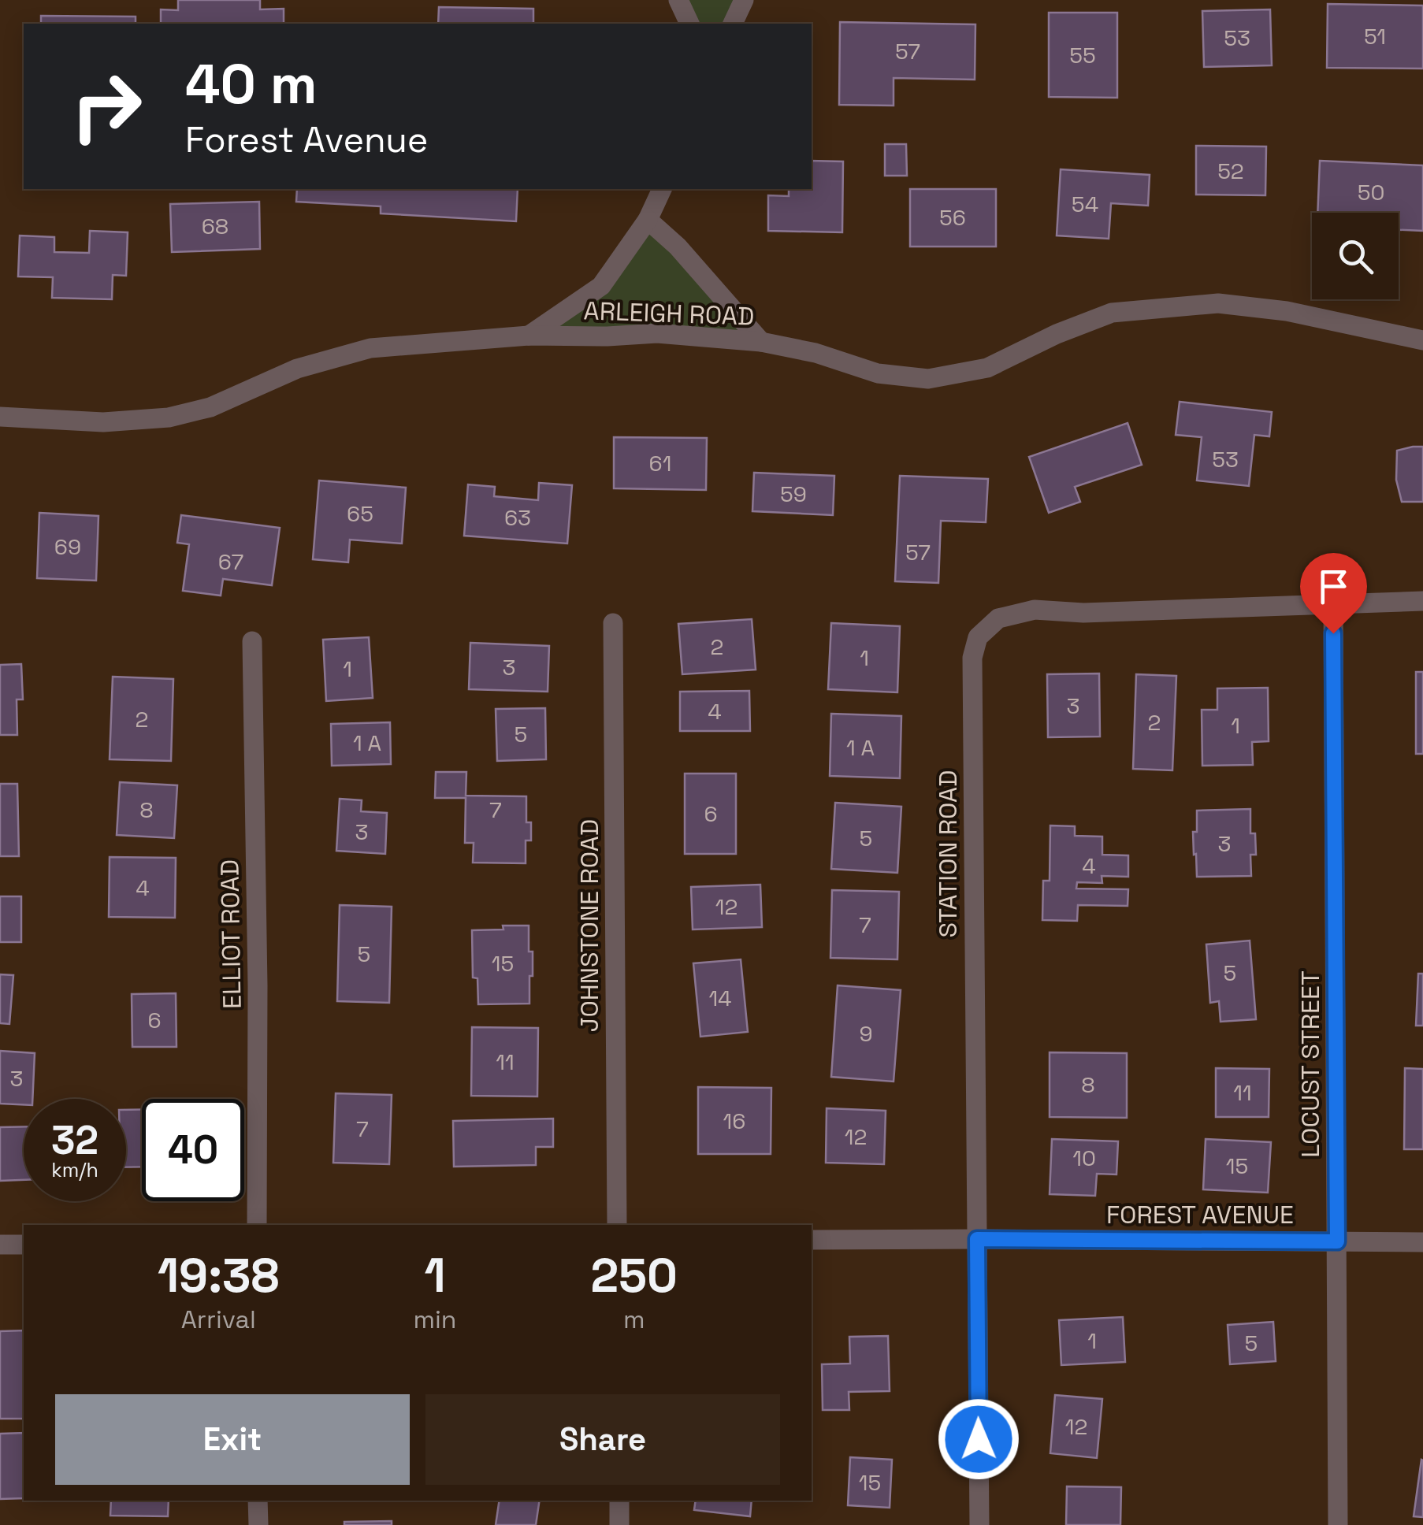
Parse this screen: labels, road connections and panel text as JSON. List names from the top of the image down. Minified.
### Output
{"streets":{"street":["ARLEIGH ROAD","STATION ROAD","JOHNSTONE ROAD","ELLIOT ROAD","LOCUST STREET","FOREST AVENUE"]},"crossings":[["STATION ROAD","LOCUST STREET"],["STATION ROAD","FOREST AVENUE"],["LOCUST STREET","FOREST AVENUE"]],"house_numbers":["51","53","57","55","52","50","54","56","68","53","61","59","65","63","69","57","67","2","1","3","1","3","4","2","2","1","5","1 A","1 A","8","7","6","3","5","3","4","4","12","7","5","15","5","14","6","9","11","3","8","11","16","7","12","10","15","1","5","12","15"],"page":{"turn":["40 m","Forest Avenue"],"speed":"32 km/h","limit":"40","eta":["19:38","Arrival","1","min","250","m"],"buttons":["Exit","Share"]}}
